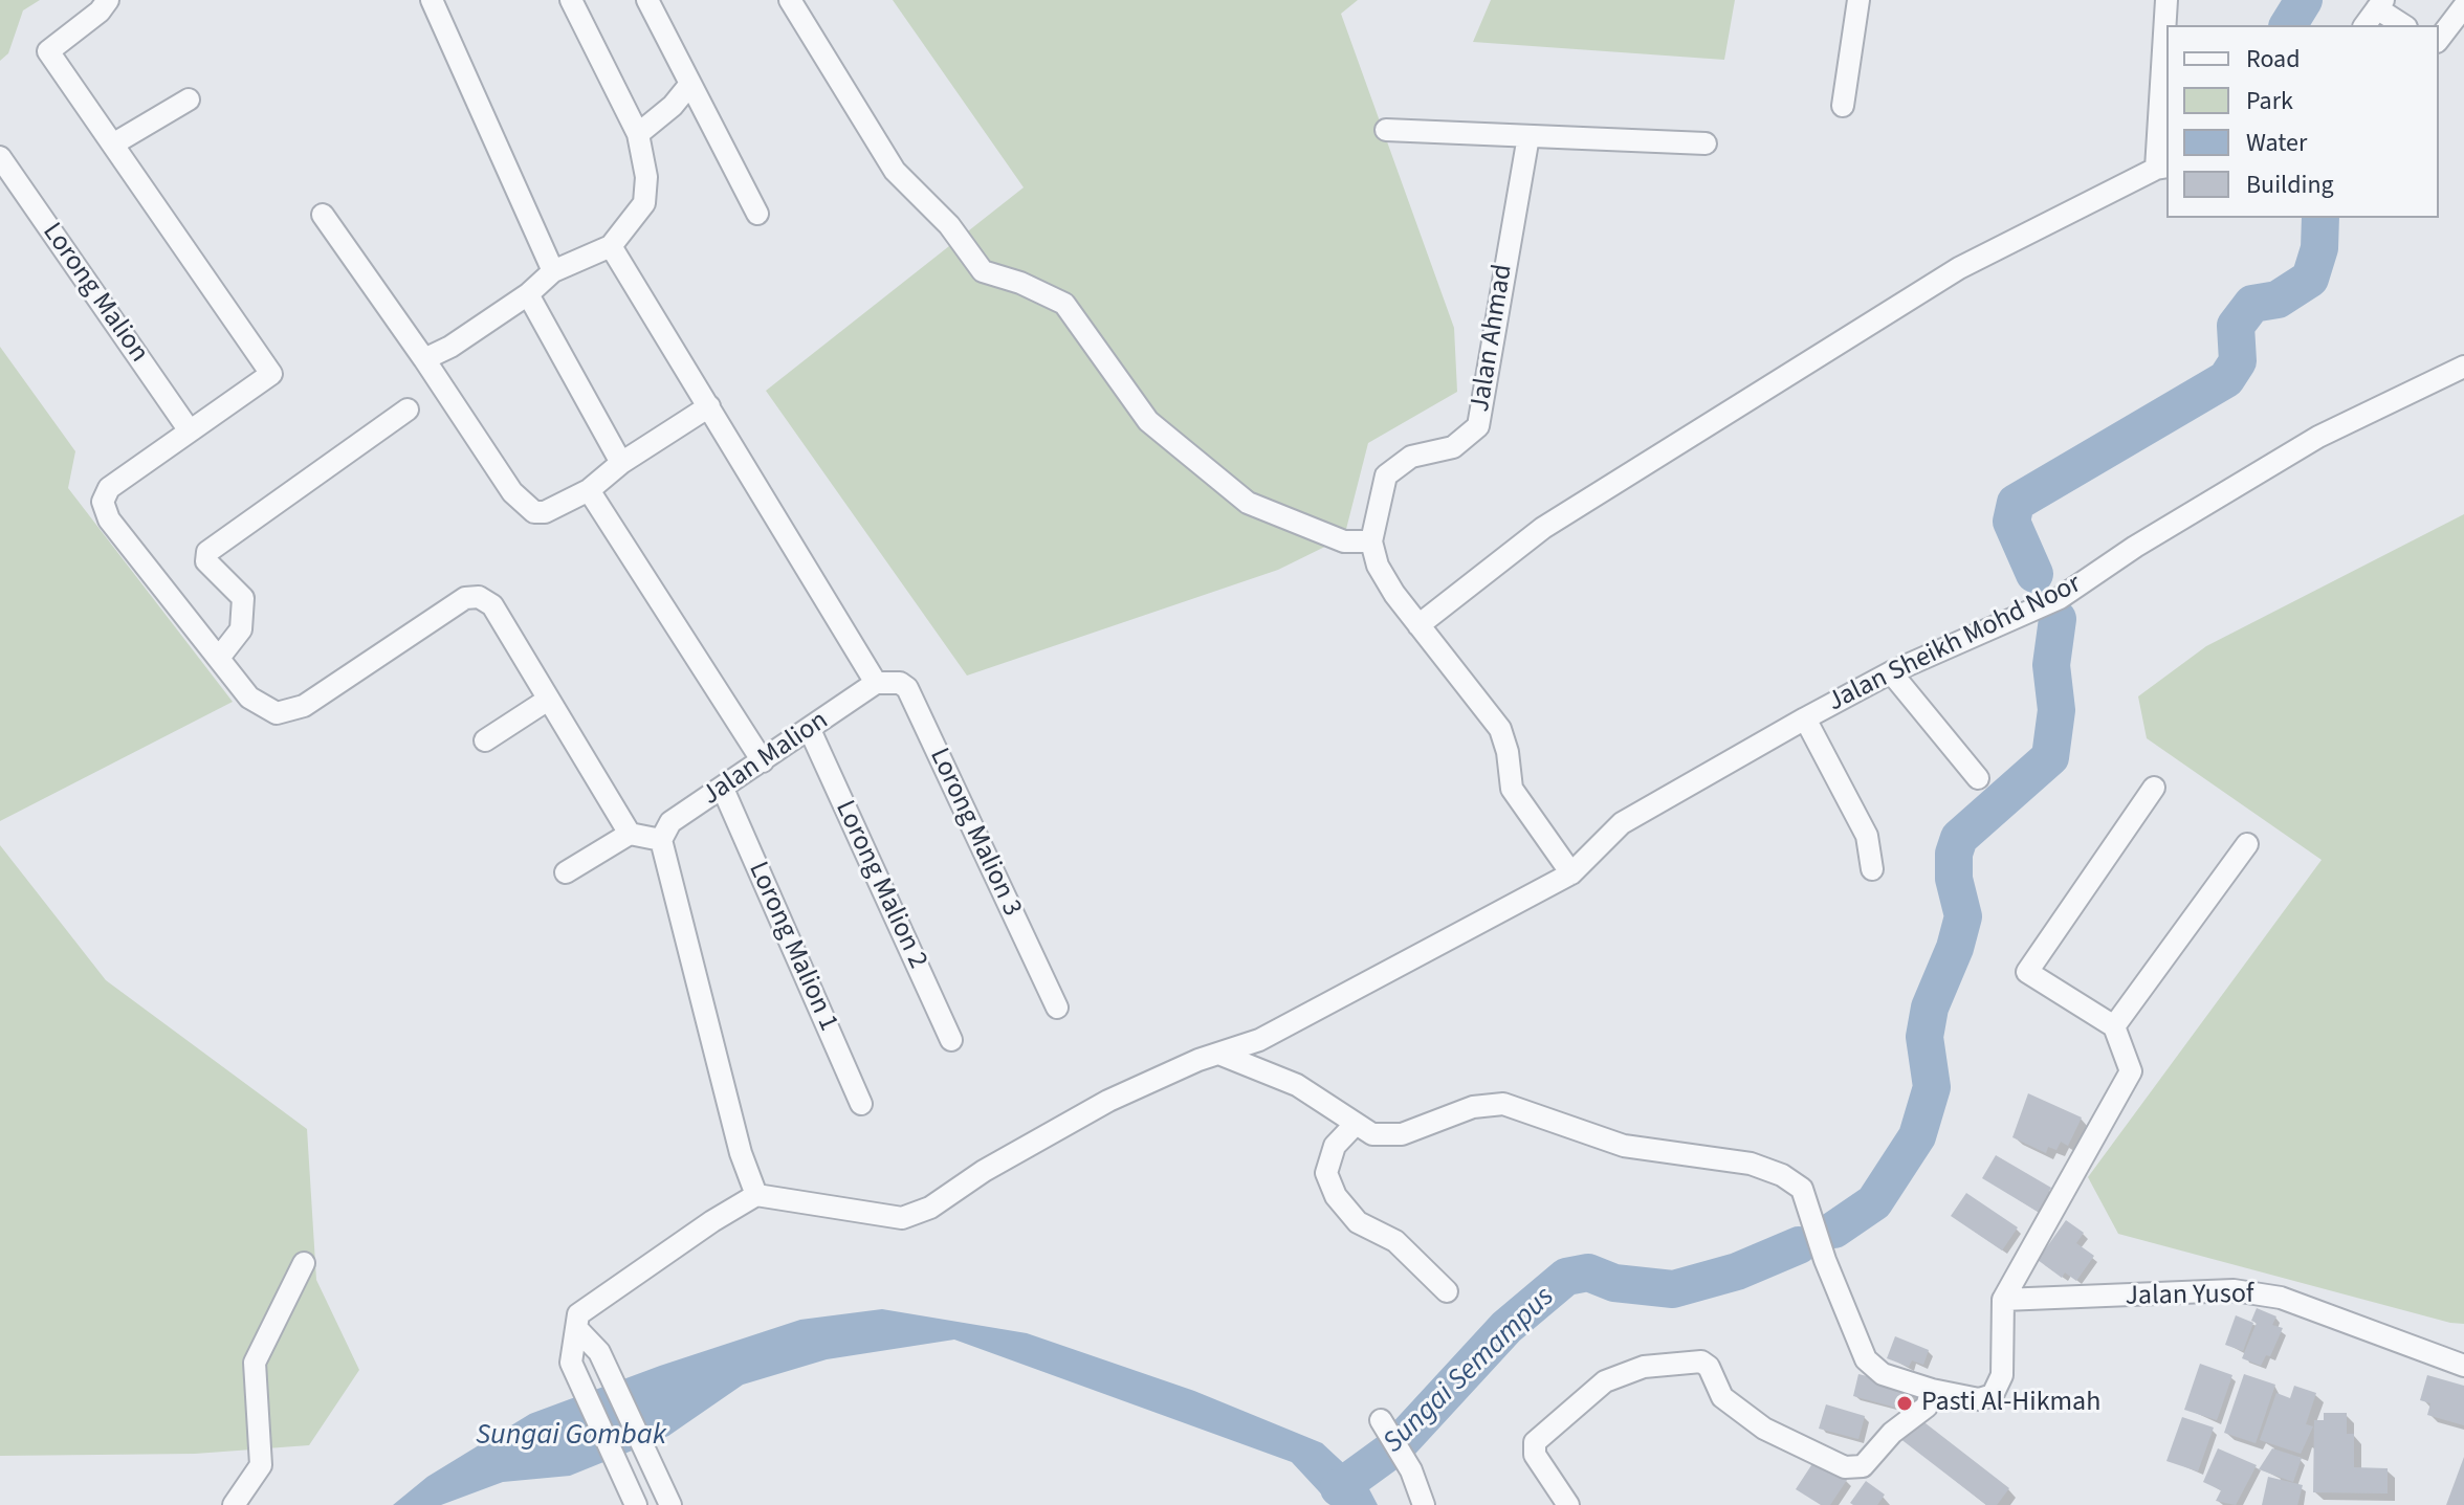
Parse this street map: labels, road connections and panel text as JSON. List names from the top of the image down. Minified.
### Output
{"streets":{"street":["Lorong Malion","Jalan Ahmad","Jalan Sheikh Mohd Noor","Jalan Malion","Lorong Malion 3","Lorong Malion 2","Lorong Malion 1","Jalan Yusof"]},"crossings":[["Jalan Malion","Lorong Malion 3"],["Jalan Malion","Lorong Malion 2"],["Jalan Malion","Lorong Malion 1"]],"water":["Sungai Semampus","Sungai Gombak"],"places":["Pasti Al-Hikmah"],"legend":["Road","Park","Water","Building"]}
